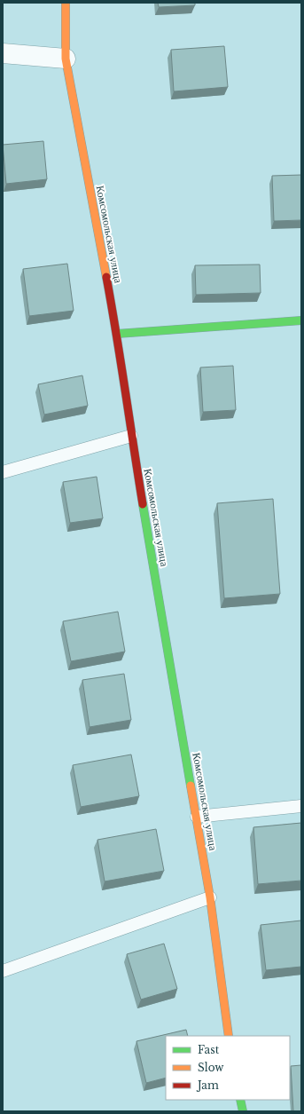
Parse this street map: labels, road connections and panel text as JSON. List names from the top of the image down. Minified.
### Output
{"streets":{"main road":["Комсомольская улица"]},"legend":["Fast","Slow","Jam"]}
